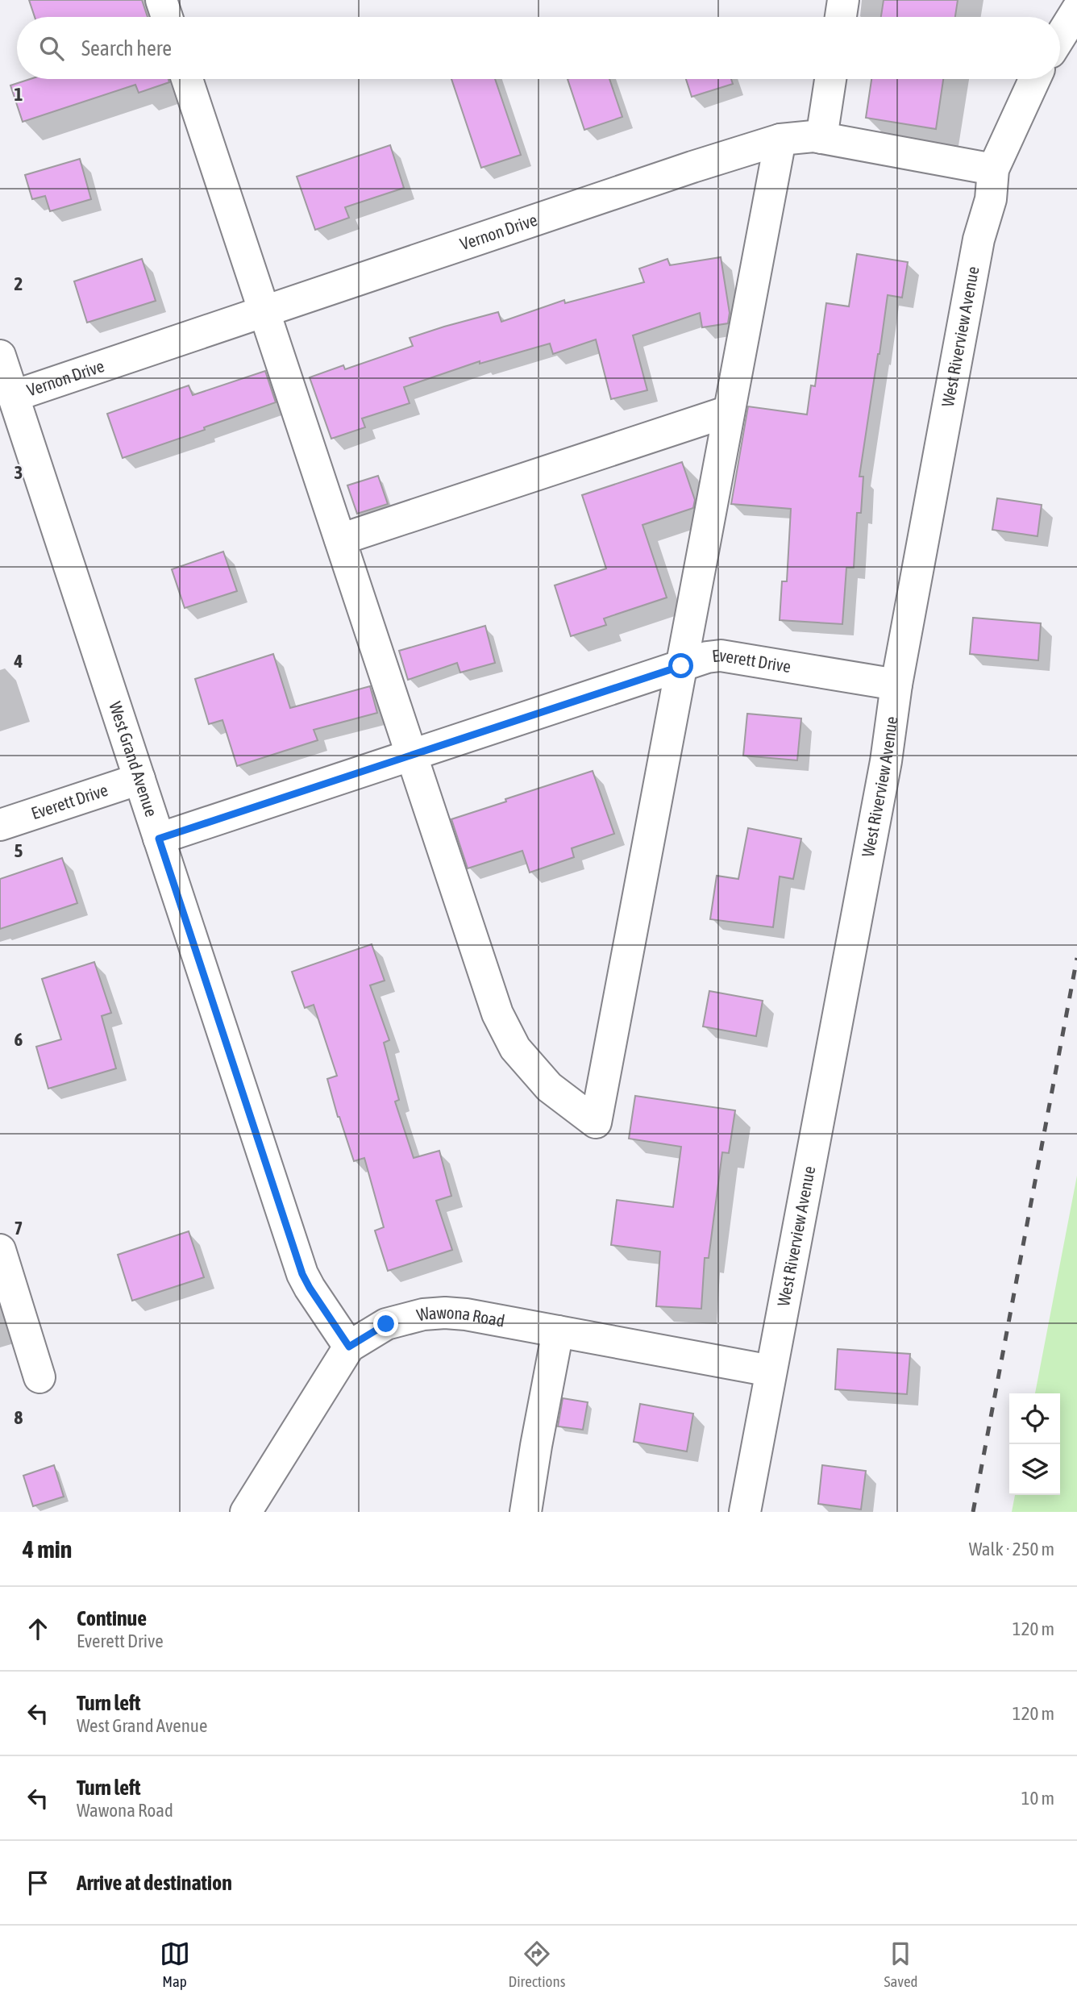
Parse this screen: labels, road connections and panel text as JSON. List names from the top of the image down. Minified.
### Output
{"streets":{"street":["Vernon Drive","West Riverview Avenue","Everett Drive","West Grand Avenue","Wawona Road"]},"crossings":[["Vernon Drive","West Riverview Avenue"],["Vernon Drive","West Grand Avenue"],["West Riverview Avenue","Everett Drive"],["West Riverview Avenue","Wawona Road"],["Everett Drive","West Grand Avenue"],["West Grand Avenue","Wawona Road"]],"page":{"search":"Search here","heading":["4 min","Walk · 250 m"],"list":[["Continue","Everett Drive","120 m"],["Turn left","West Grand Avenue","120 m"],["Turn left","Wawona Road","10 m"],"Arrive at destination"],"nav":["Map","Directions","Saved"]},"grid":{"rows":["1","2","3","4","5","6","7","8"]}}
